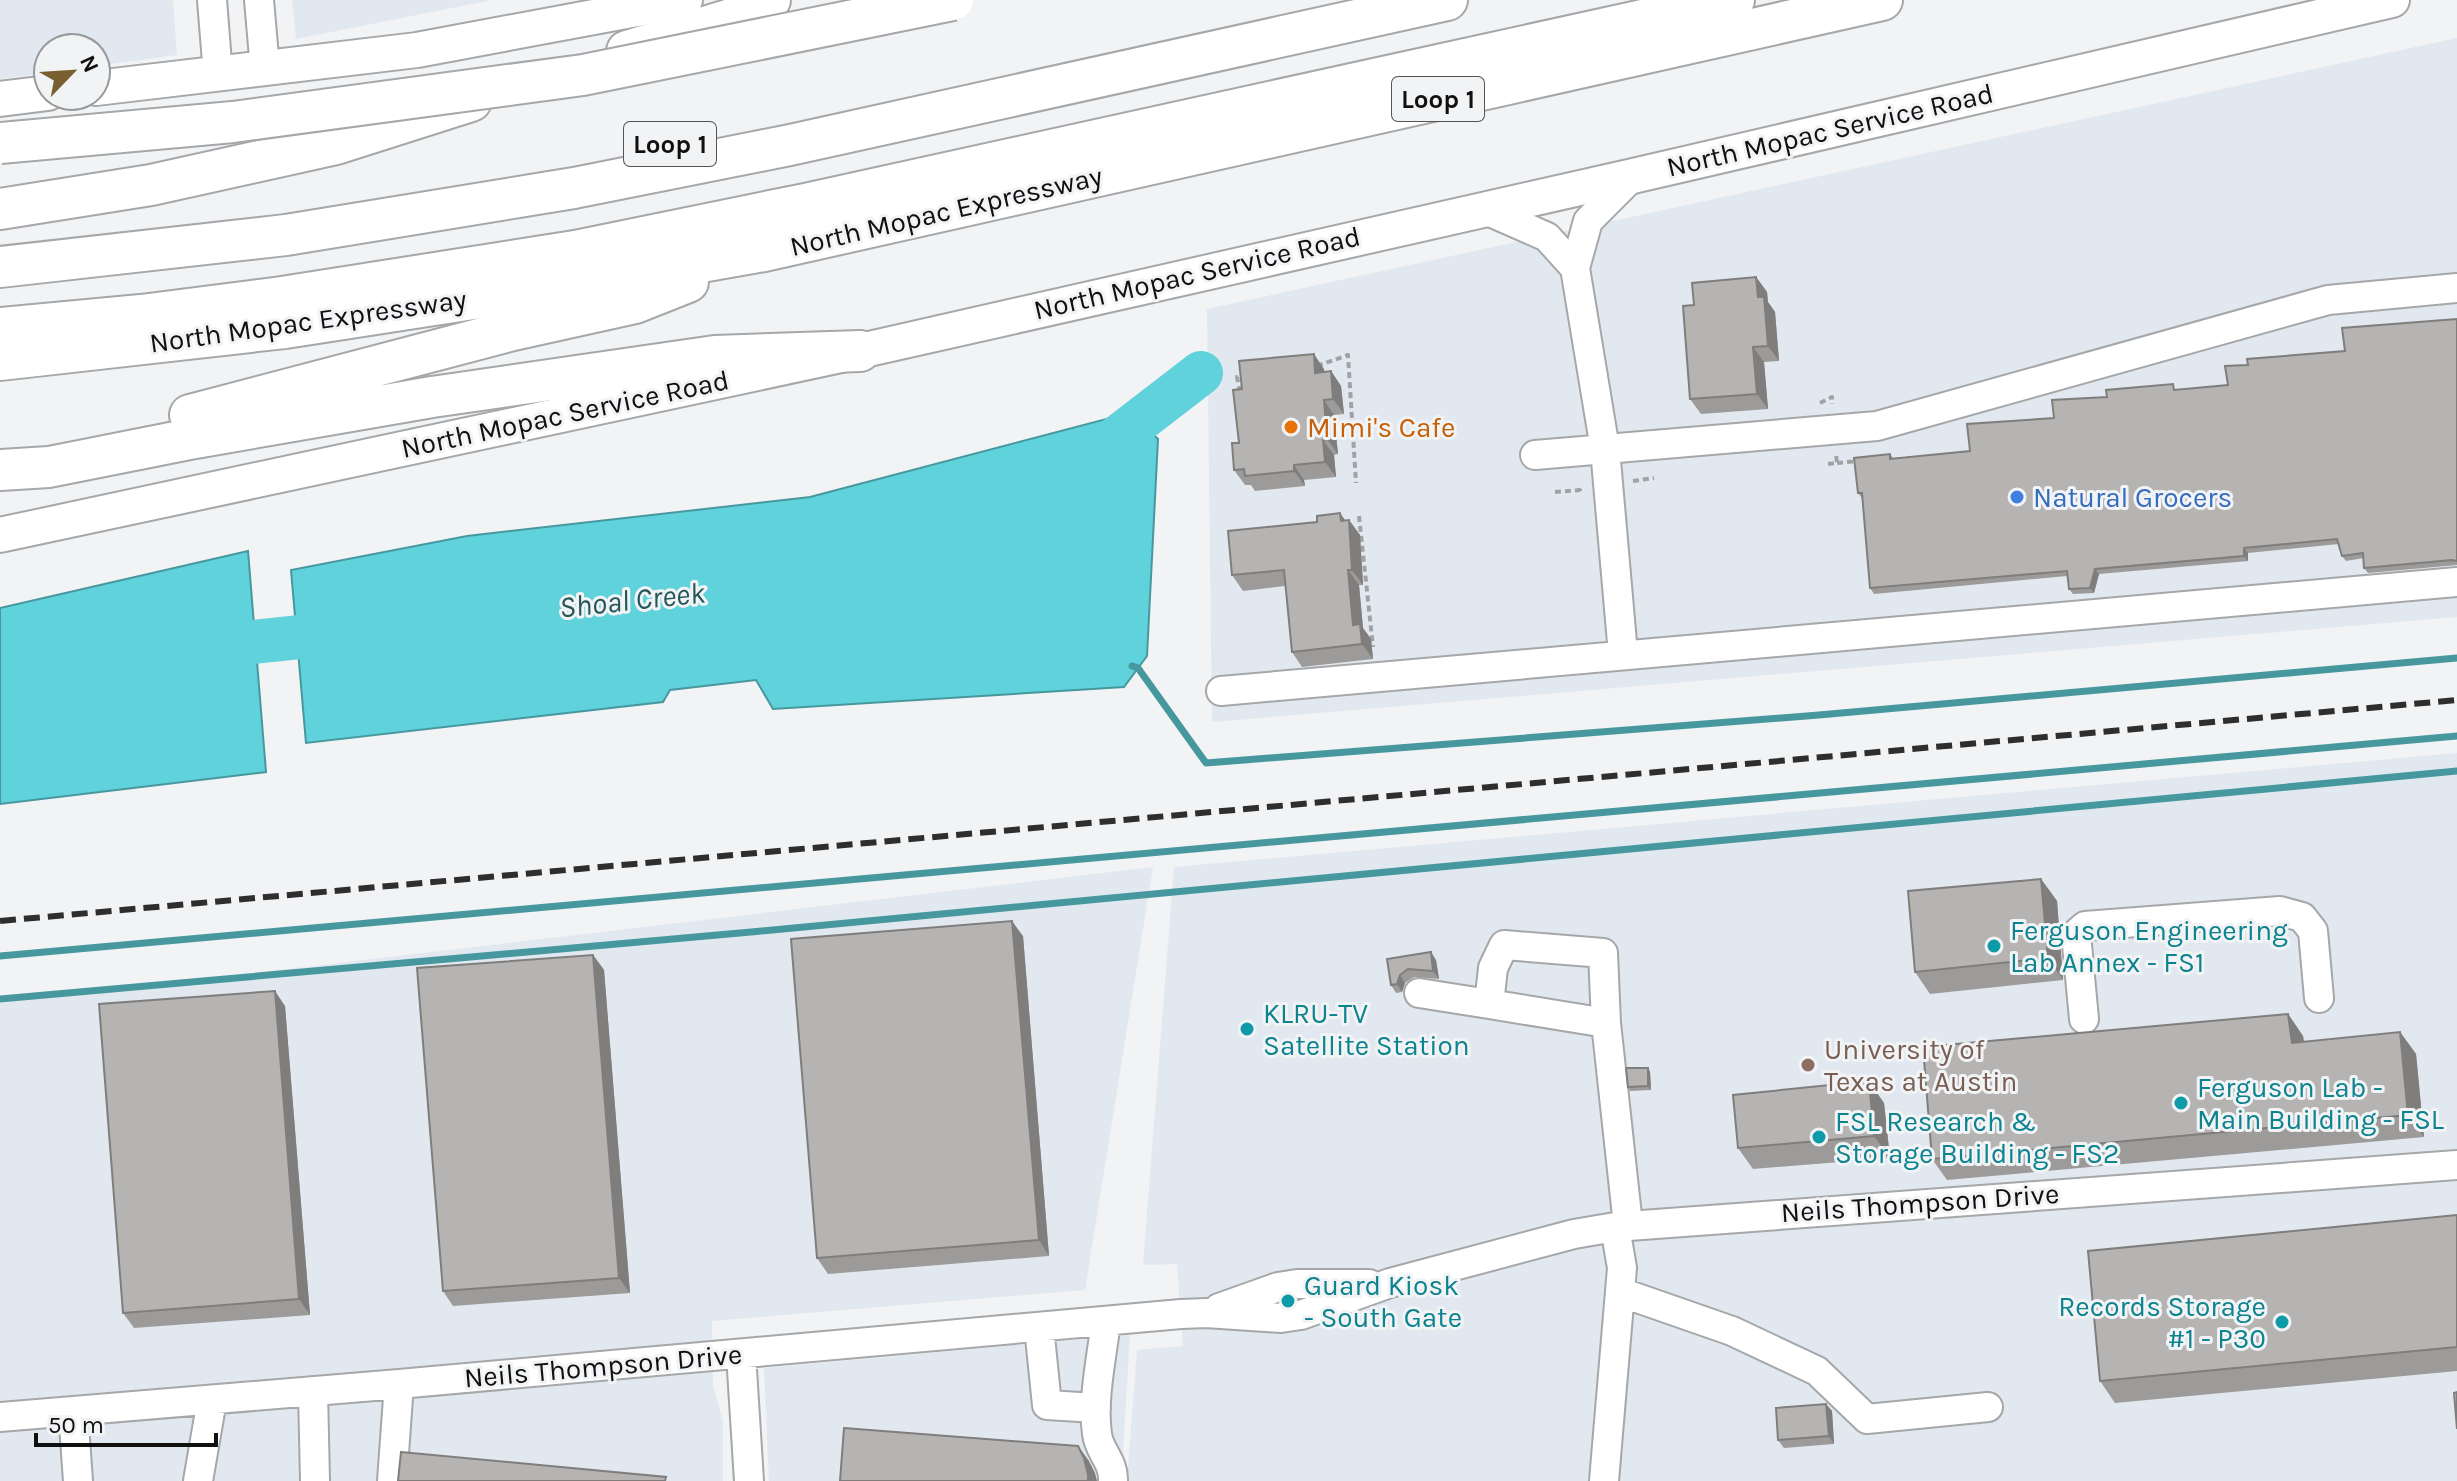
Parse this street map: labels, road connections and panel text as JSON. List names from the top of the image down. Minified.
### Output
{"streets":{"highway":["Loop 1","North Mopac Expressway"],"main road":["North Mopac Service Road"],"street":["Neils Thompson Drive"]},"water":["Shoal Creek"],"places":["Mimi's Cafe","Natural Grocers","Ferguson Engineering Lab Annex - FS1","KLRU-TV Satellite Station","University of Texas at Austin","Ferguson Lab - Main Building - FSL","FSL Research & Storage Building - FS2","Guard Kiosk - South Gate","Records Storage #1 - P30"],"scale_bar":"50 m","north":"top right"}
